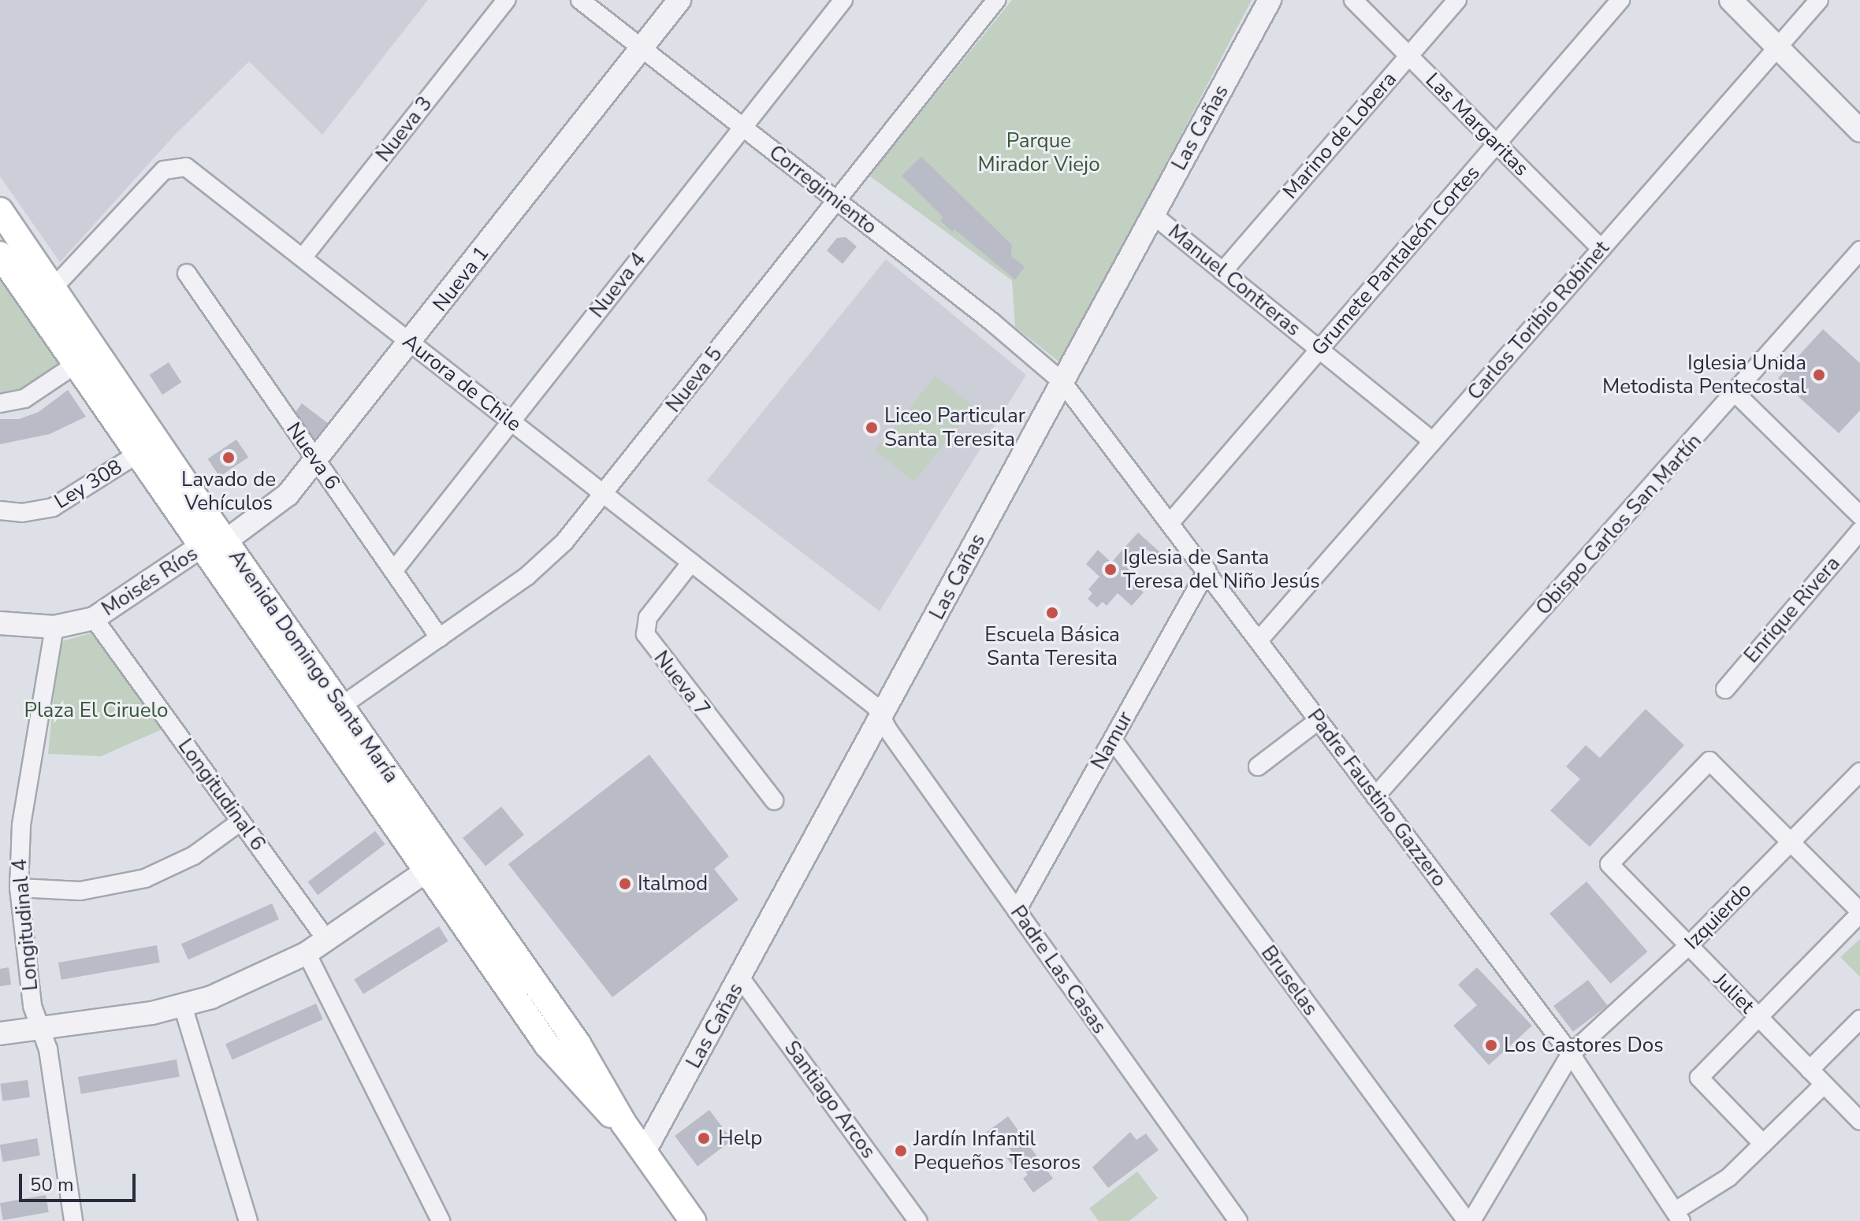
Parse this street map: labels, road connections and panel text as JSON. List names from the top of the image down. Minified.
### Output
{"streets":{"main road":["Avenida Domingo Santa María"],"street":["Las Margaritas","Las Cañas","Nueva 3","Marino de Lobera","Corregimiento","Grumete Pantaleón Cortes","Nueva 1","Manuel Contreras","Nueva 4","Carlos Toribio Robinet","Nueva 5","Aurora de Chile","Nueva 6","Ley 308","Obispo Carlos San Martín","Moisés Ríos","Enrique Rivera","Nueva 7","Namur","Longitudinal 6","Padre Faustino Gazzero","Izquierdo","Longitudinal 4","Padre Las Casas","Bruselas","Juliet","Santiago Arcos"]},"crossings":[["Las Margaritas","Marino de Lobera"],["Las Margaritas","Grumete Pantaleón Cortes"],["Las Margaritas","Carlos Toribio Robinet"],["Las Cañas","Corregimiento"],["Las Cañas","Manuel Contreras"],["Las Cañas","Aurora de Chile"],["Las Cañas","Avenida Domingo Santa María"],["Las Cañas","Padre Faustino Gazzero"],["Las Cañas","Padre Las Casas"],["Las Cañas","Santiago Arcos"],["Nueva 3","Aurora de Chile"],["Marino de Lobera","Manuel Contreras"],["Corregimiento","Nueva 1"],["Corregimiento","Nueva 4"],["Corregimiento","Nueva 5"],["Corregimiento","Padre Faustino Gazzero"],["Grumete Pantaleón Cortes","Manuel Contreras"],["Grumete Pantaleón Cortes","Padre Faustino Gazzero"],["Nueva 1","Aurora de Chile"],["Nueva 1","Nueva 6"],["Nueva 1","Moisés Ríos"],["Nueva 1","Avenida Domingo Santa María"],["Manuel Contreras","Carlos Toribio Robinet"],["Nueva 4","Aurora de Chile"],["Nueva 4","Nueva 6"],["Carlos Toribio Robinet","Padre Faustino Gazzero"],["Nueva 5","Aurora de Chile"],["Nueva 5","Nueva 6"],["Nueva 5","Avenida Domingo Santa María"],["Aurora de Chile","Avenida Domingo Santa María"],["Aurora de Chile","Nueva 7"],["Aurora de Chile","Padre Las Casas"],["Ley 308","Avenida Domingo Santa María"],["Obispo Carlos San Martín","Padre Faustino Gazzero"],["Moisés Ríos","Avenida Domingo Santa María"],["Moisés Ríos","Longitudinal 6"],["Moisés Ríos","Longitudinal 4"],["Namur","Padre Faustino Gazzero"],["Namur","Padre Las Casas"],["Namur","Bruselas"],["Padre Faustino Gazzero","Izquierdo"],["Izquierdo","Bruselas"],["Izquierdo","Juliet"]],"parks":["Parque Mirador Viejo","Plaza El Ciruelo"],"places":["Iglesia Unida Metodista Pentecostal","Liceo Particular Santa Teresita","Lavado de Vehículos","Iglesia de Santa Teresa del Niño Jesús","Escuela Básica Santa Teresita","Italmod","Los Castores Dos","Help","Jardín Infantil Pequeños Tesoros"],"scale_bar":"50 m"}
